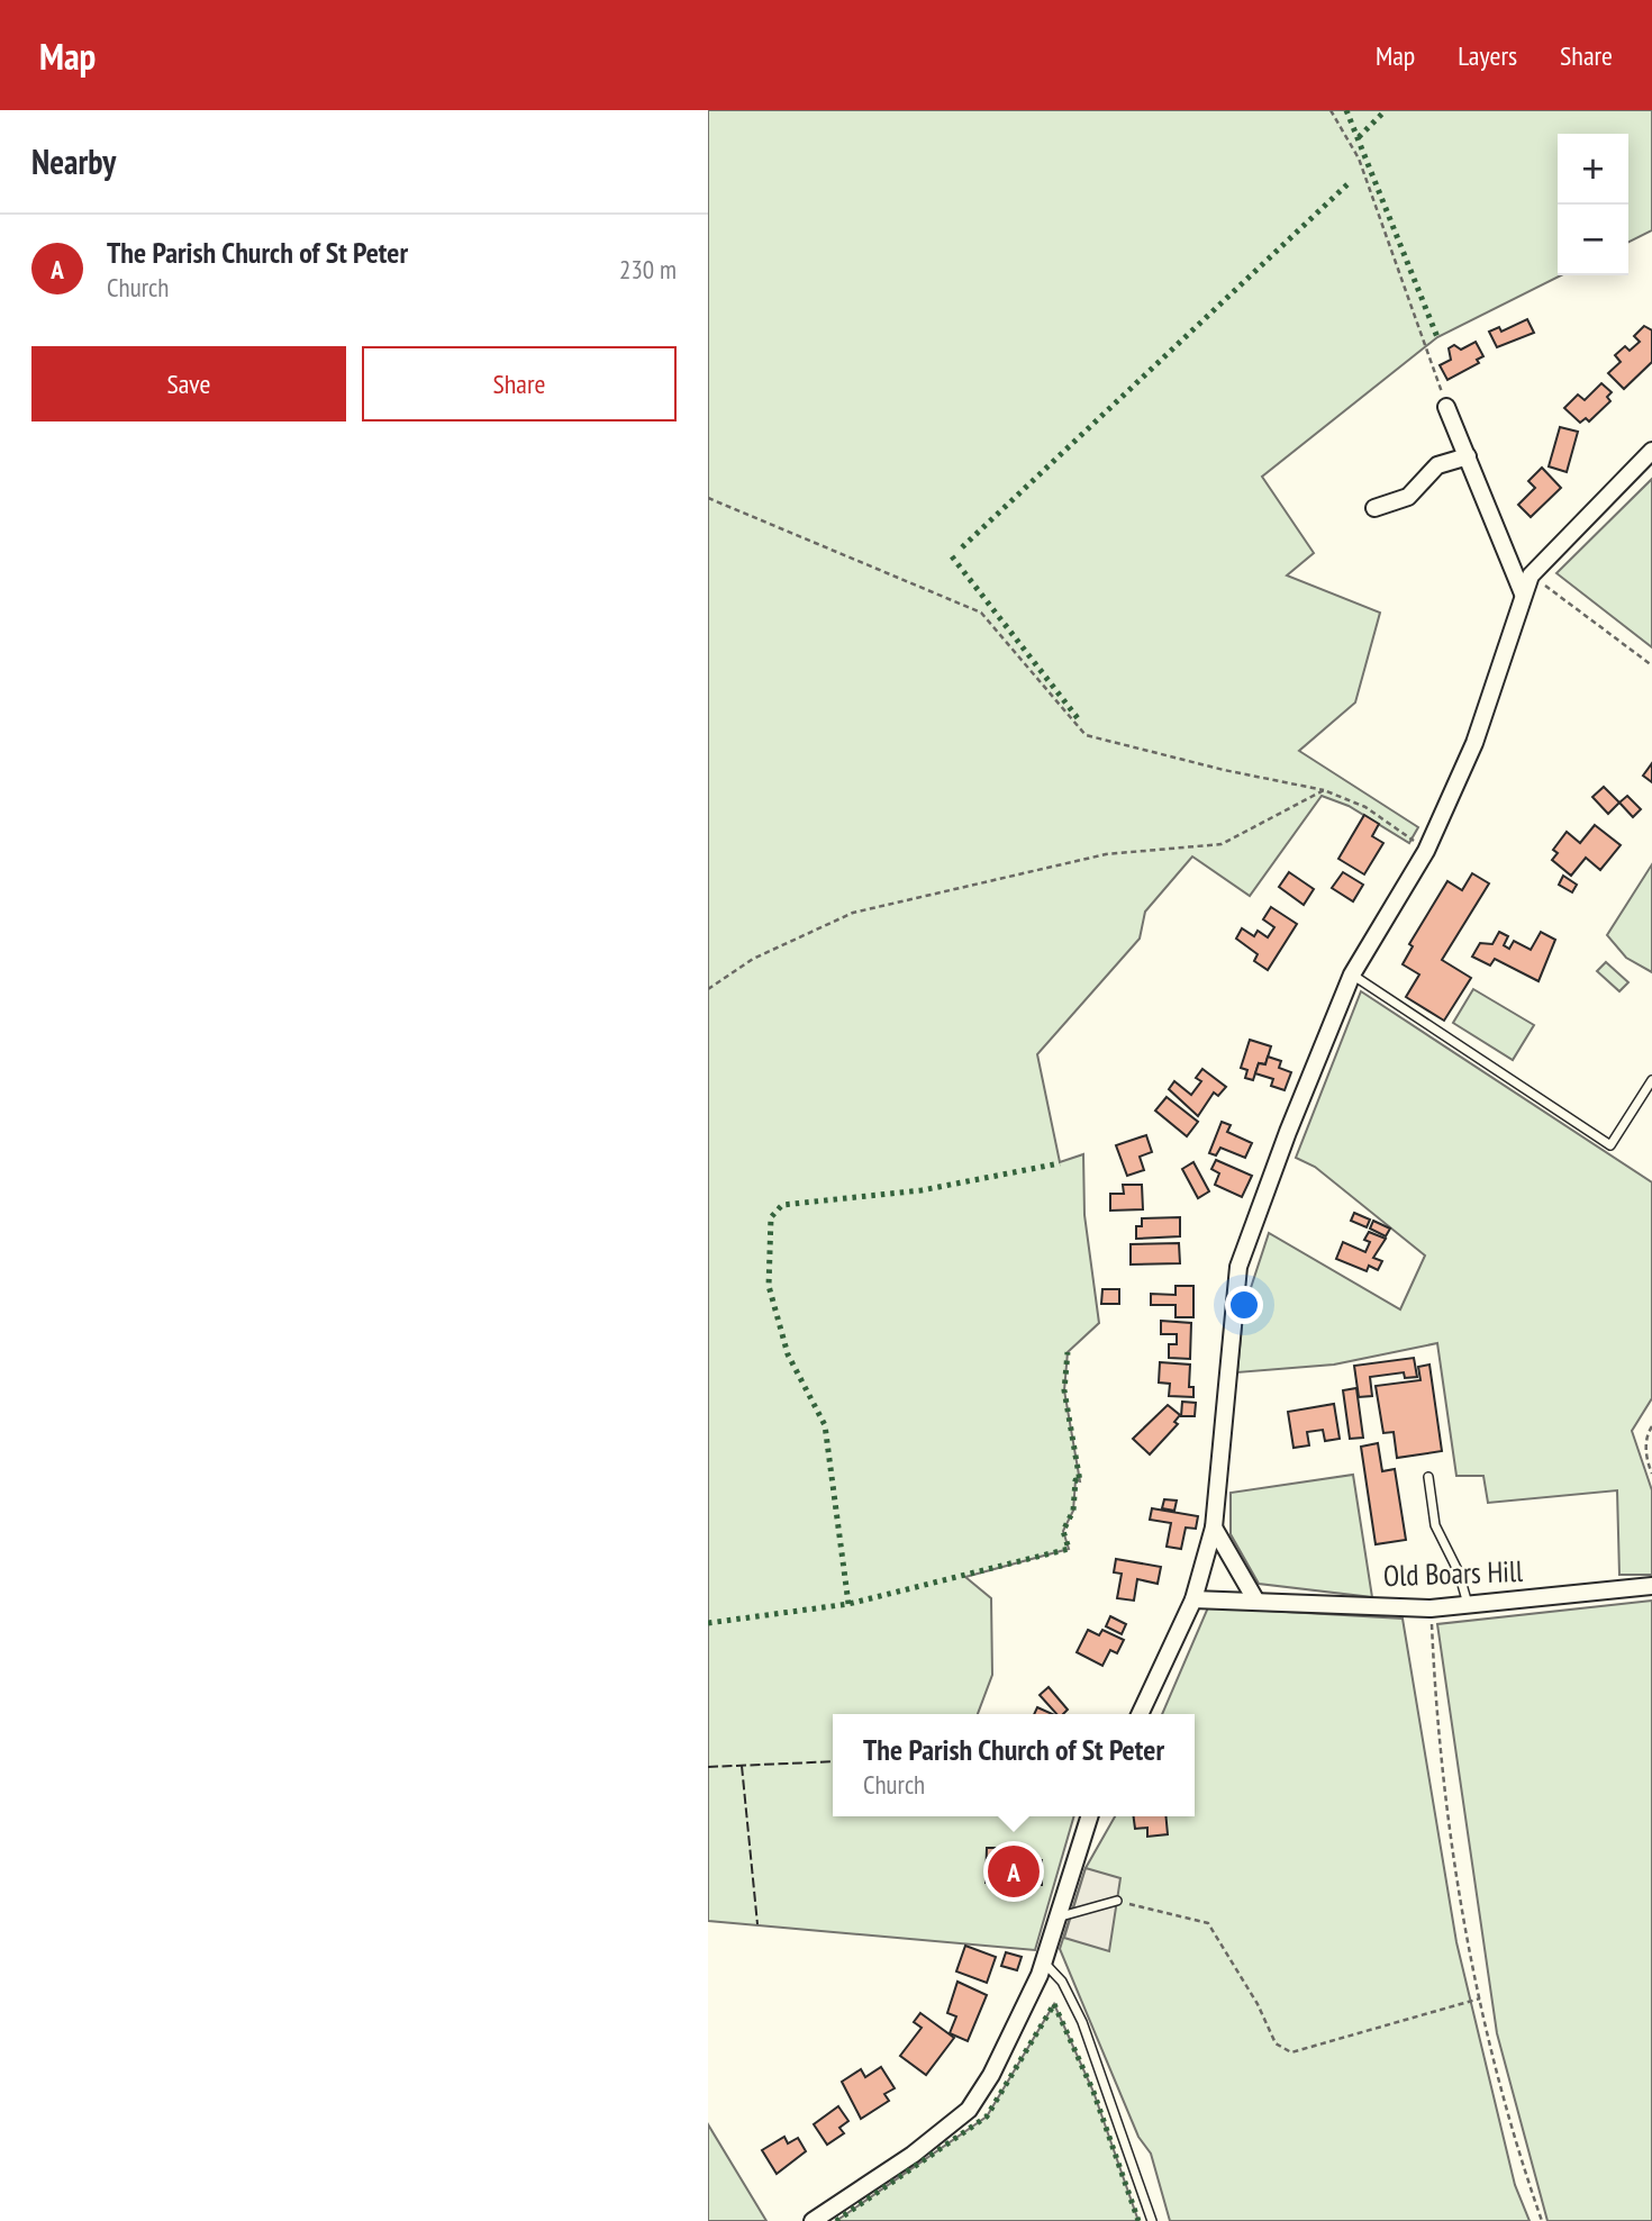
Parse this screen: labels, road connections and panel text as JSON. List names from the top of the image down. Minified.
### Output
{"streets":{"street":["Old Boars Hill"]},"page":{"header":"Map","nav":["Map","Layers","Share"],"heading":"Nearby","map_buttons":["+","−"],"list":[{"mark":"A","name":"The Parish Church of St Peter","note":"Church","value":"230 m"}],"buttons":["Save","Share"],"popup":["The Parish Church of St Peter","Church"],"pins":"A"}}
